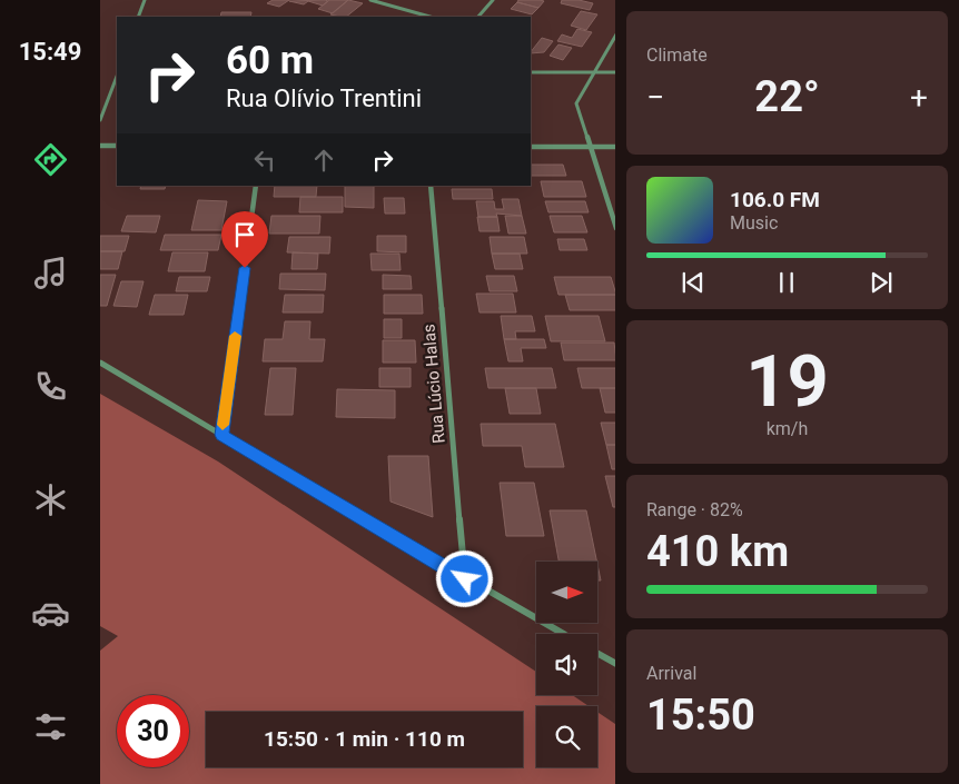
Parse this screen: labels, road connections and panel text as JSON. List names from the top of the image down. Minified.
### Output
{"streets":{"street":["Rua Lúcio Halas"]},"north":"right","page":{"tabs":"15:49","tile":["Climate",["19","km/h"],["Range · 82%","410 km"],["Arrival","15:50"]],"turn":["60 m","Rua Olívio Trentini"],"heat":["−","22°","+"],"song":["106.0 FM","Music"],"limit":"30","trip":"15:50 · 1 min · 110 m"}}
